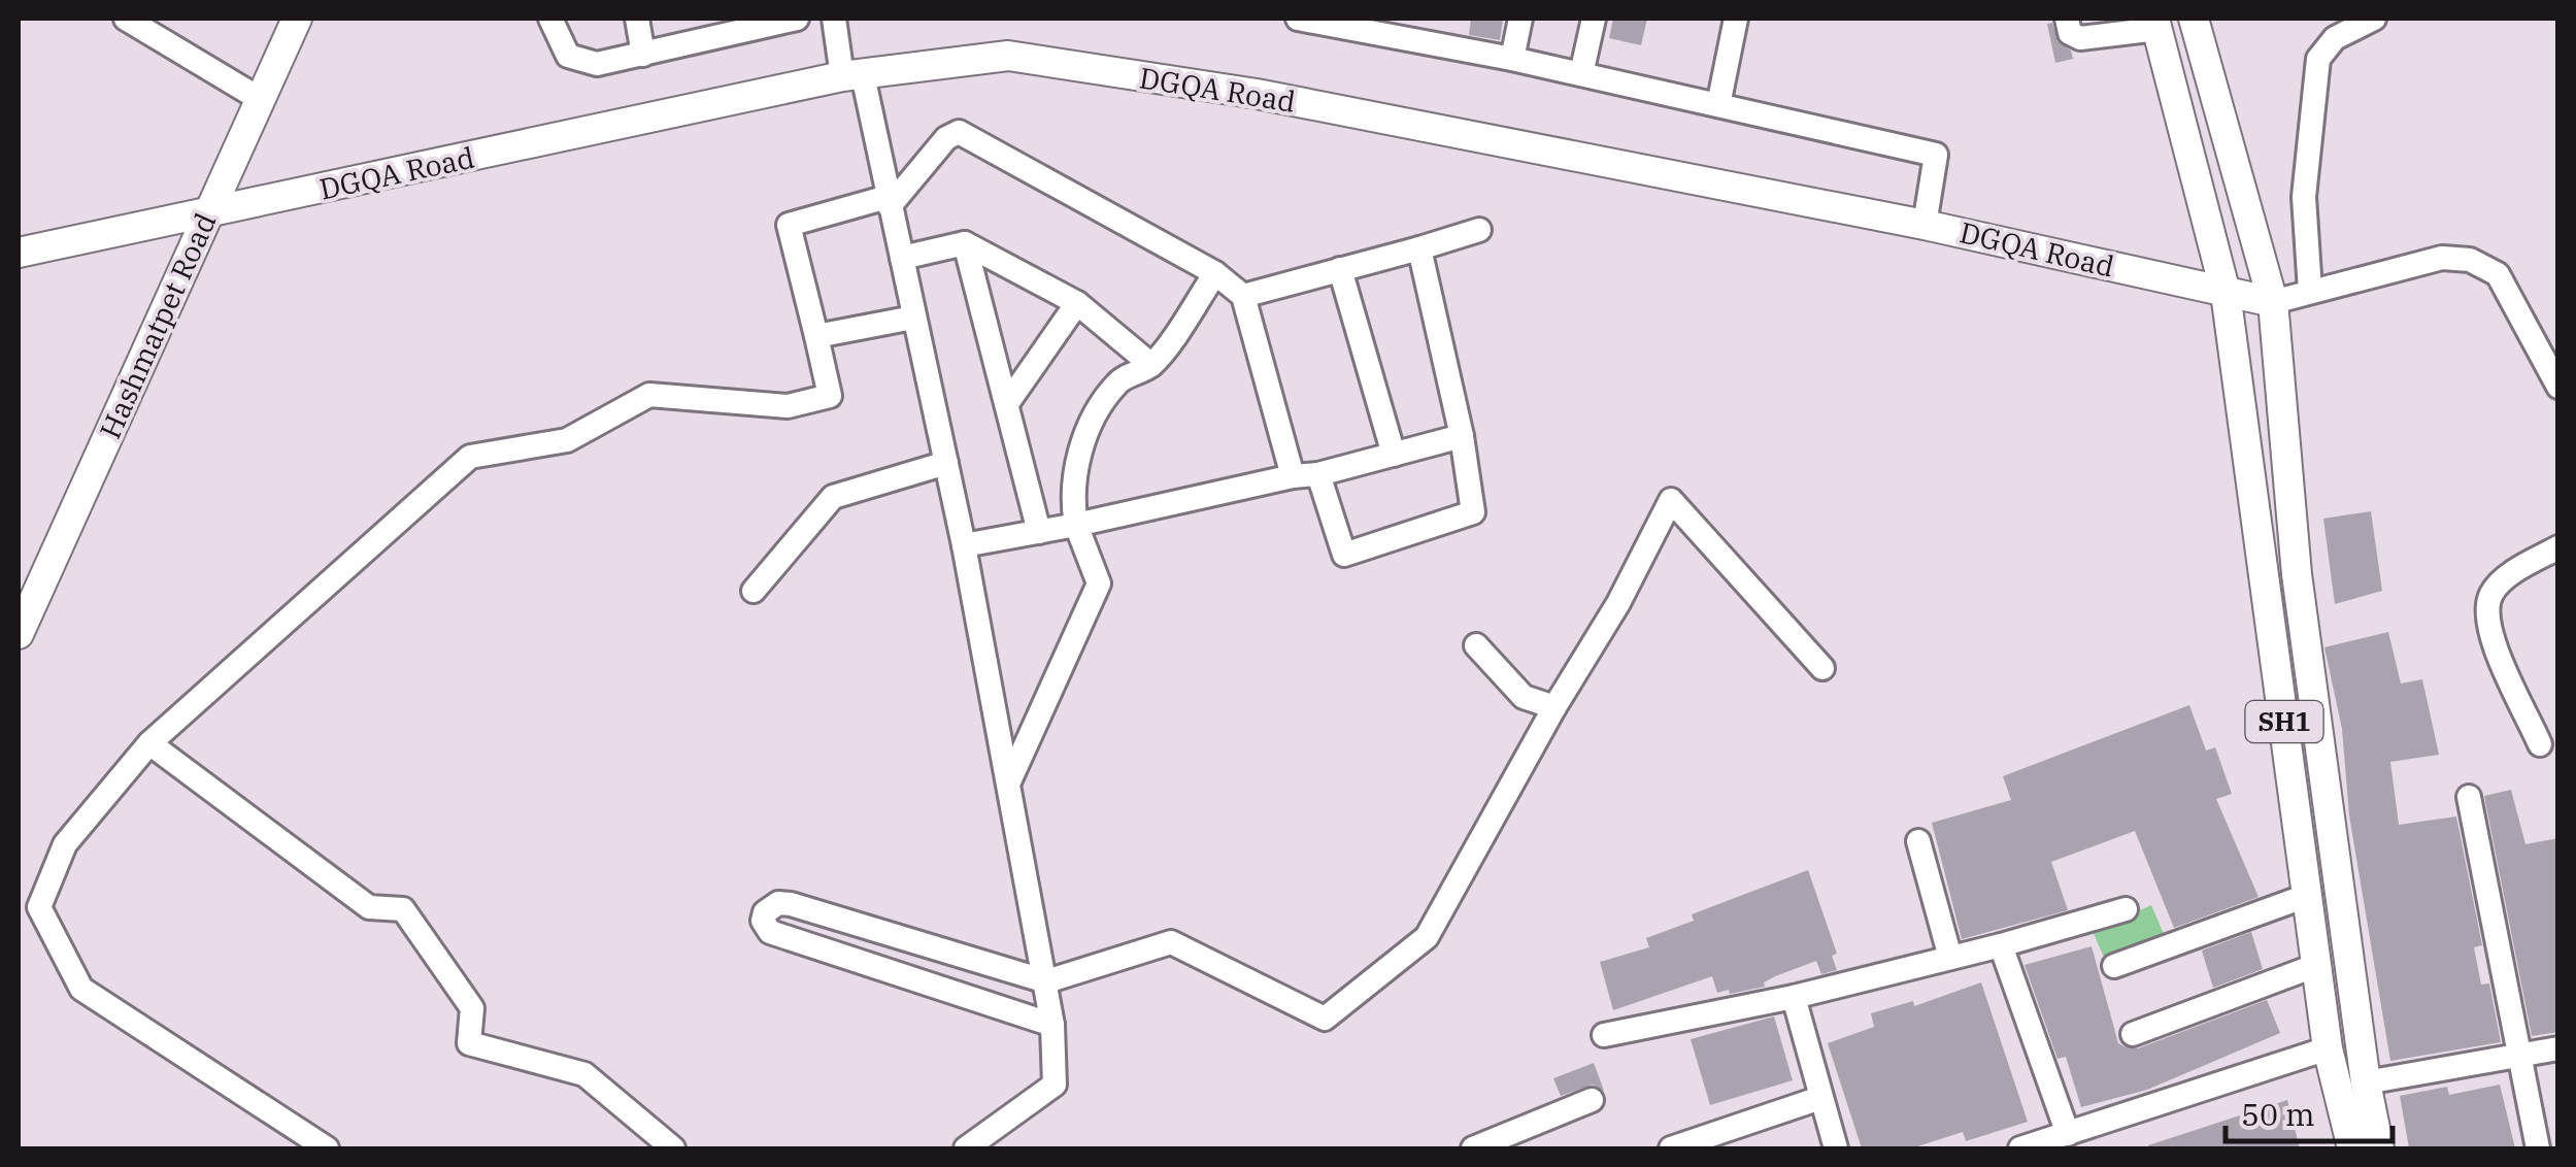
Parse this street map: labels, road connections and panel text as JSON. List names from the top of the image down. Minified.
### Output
{"streets":{"main road":["DGQA Road","Hashmatpet Road","SH1"]},"crossings":[["DGQA Road","Hashmatpet Road"],["DGQA Road","SH1"]],"scale_bar":"50 m"}
